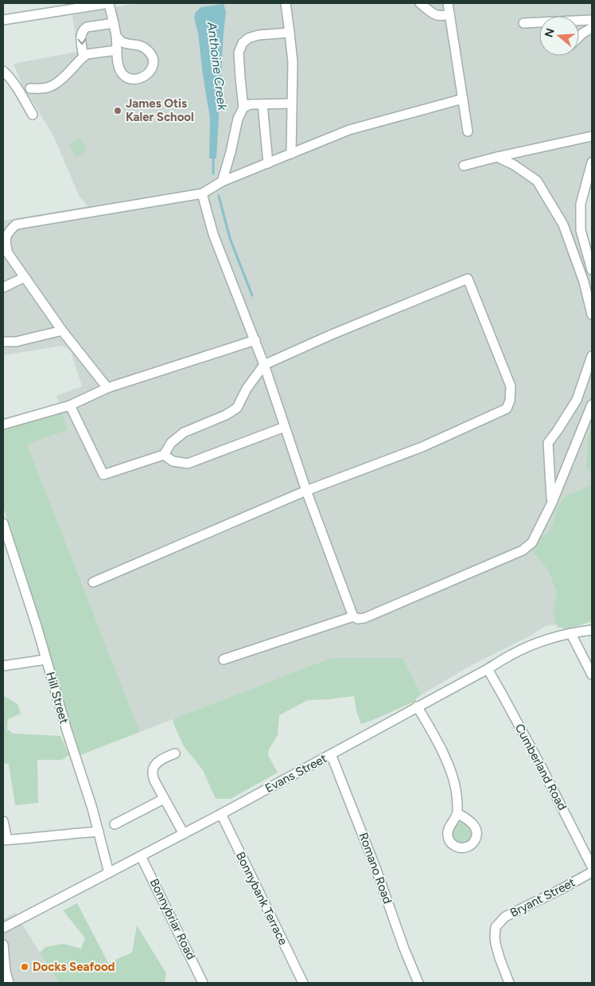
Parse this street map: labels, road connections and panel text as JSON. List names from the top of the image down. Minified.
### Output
{"streets":{"street":["Hill Street","Cumberland Road","Evans Street","Romano Road","Bryant Street","Bonnybank Terrace","Bonnybriar Road"]},"crossings":[["Hill Street","Evans Street"],["Cumberland Road","Evans Street"],["Evans Street","Romano Road"],["Evans Street","Bonnybank Terrace"],["Evans Street","Bonnybriar Road"]],"water":["Anthoine Creek"],"places":["James Otis Kaler School","Docks Seafood"],"north":"left"}
